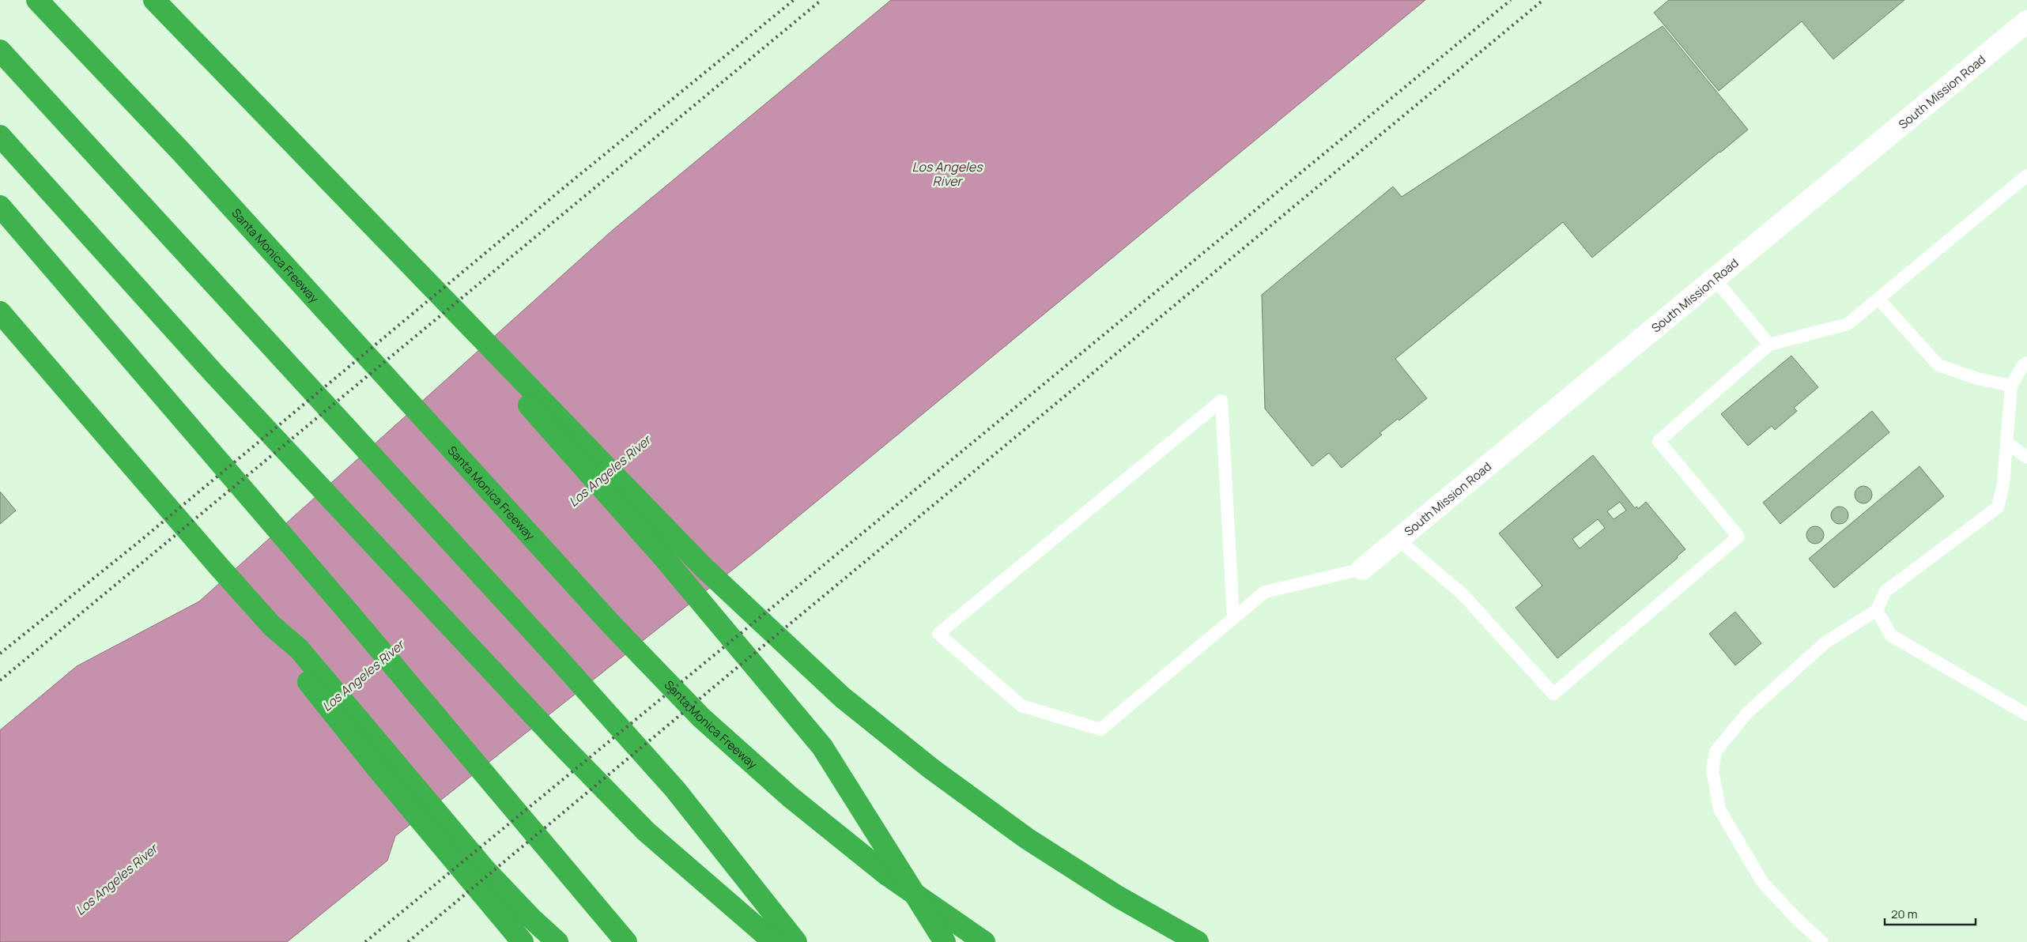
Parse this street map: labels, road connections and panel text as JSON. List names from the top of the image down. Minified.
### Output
{"streets":{"highway":["Santa Monica Freeway"],"street":["South Mission Road"]},"water":["Los Angeles River"],"scale_bar":"20 m"}
